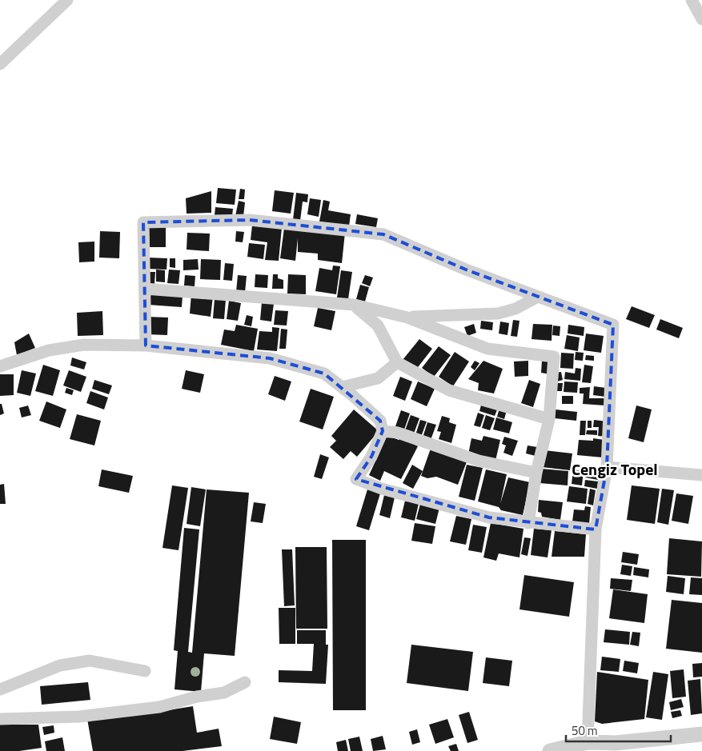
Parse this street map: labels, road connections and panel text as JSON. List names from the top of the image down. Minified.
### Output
{"districts":["Cengiz Topel"],"scale_bar":"50 m"}
